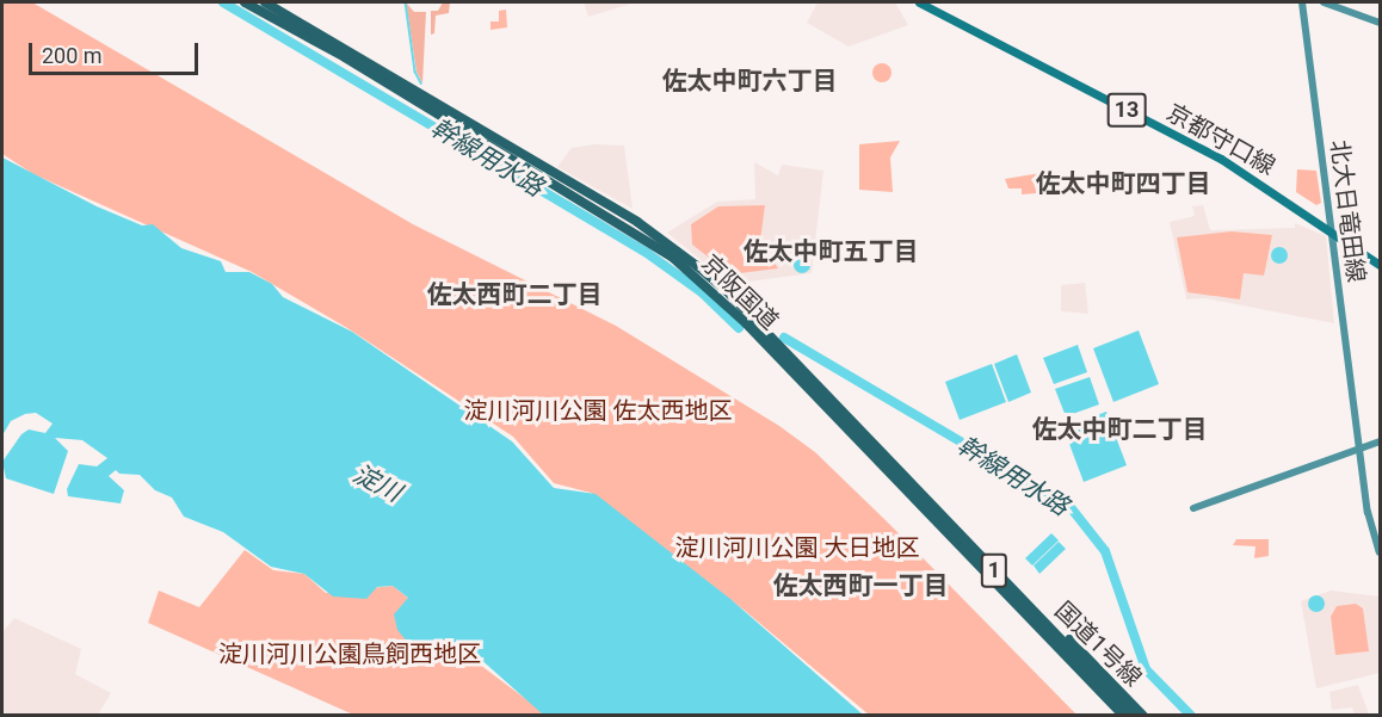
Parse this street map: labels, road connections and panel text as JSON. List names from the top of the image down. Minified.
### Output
{"streets":{"highway":["京阪国道","1","国道1号線"],"main road":["13","京都守口線","北大日竜田線"]},"crossings":[["京都守口線","北大日竜田線"],["京阪国道","国道1号線"]],"districts":["佐太中町六丁目","佐太中町四丁目","佐太中町五丁目","佐太西町二丁目","佐太中町二丁目","佐太西町一丁目"],"water":["幹線用水路","淀川"],"parks":["淀川河川公園 佐太西地区","淀川河川公園 大日地区","淀川河川公園鳥飼西地区"],"scale_bar":"200 m"}
